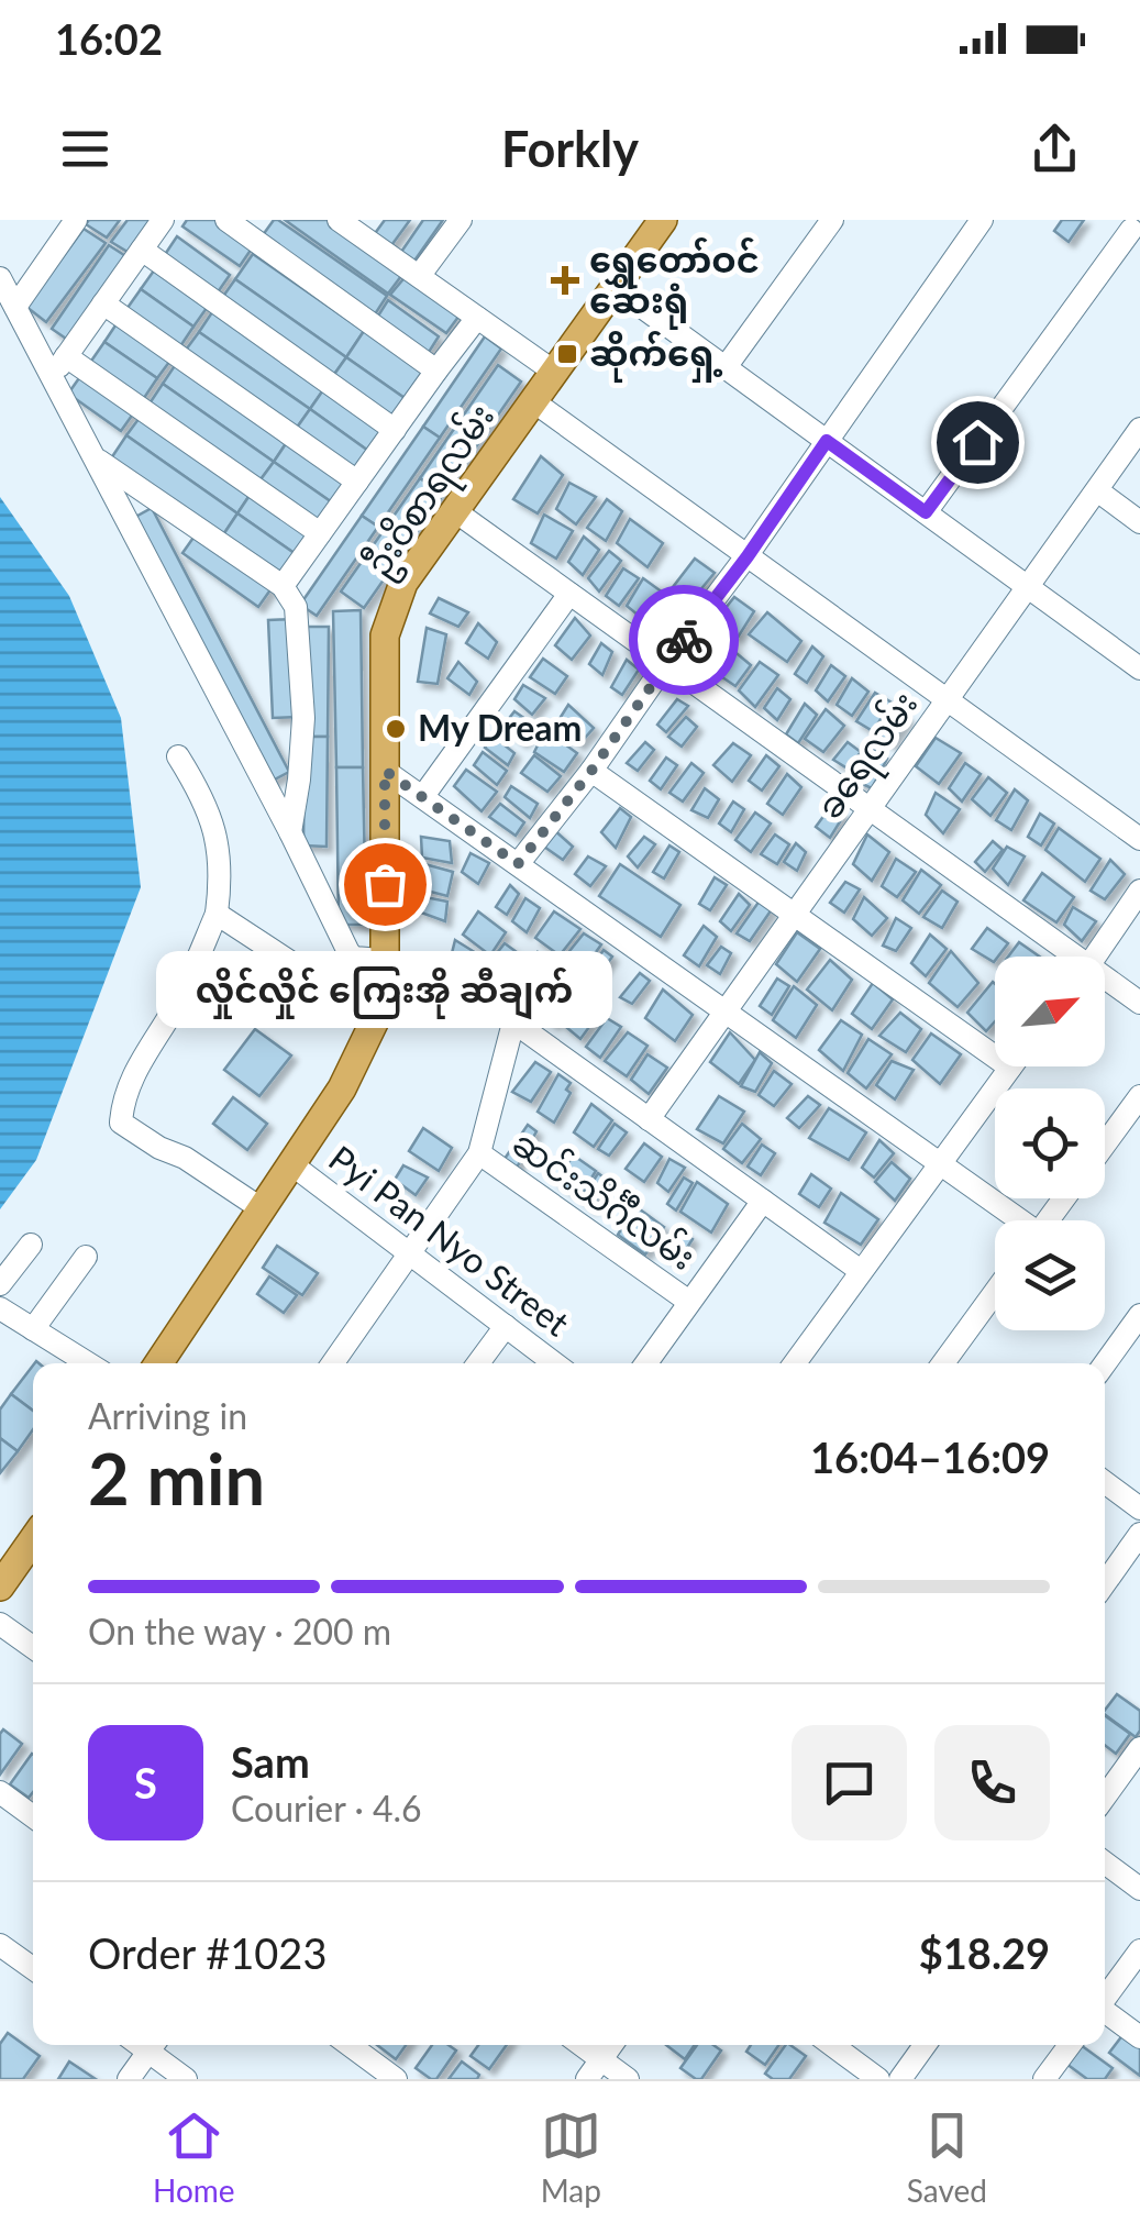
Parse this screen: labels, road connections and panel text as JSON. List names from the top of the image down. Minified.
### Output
{"streets":{"main road":["ဦးဝိစာရလမ်း"],"street":["ခရေလမ်း","ဆင်းသိင်္ဂီလမ်း","Pyi Pan Nyo Street"]},"crossings":[["ဦးဝိစာရလမ်း","Pyi Pan Nyo Street"]],"places":{"health":["ရွှေတော်ဝင် ဆေးရုံ"],"transit":["ဆိုက်ရှေ့"],"other":["My Dream","လှိုင်လှိုင် ကြေးအို ဆီချက်"]},"north":"top right","page":{"status":"16:02","header":"Forkly","bubble":"လှိုင်လှိုင် ကြေးအို ဆီချက်","heading":["2 min","Arriving in","16:04–16:09"],"panel":["Sam","Courier · 4.6","Order #1023","$18.29"],"bar":"On the way · 200 m","round":"S","tabs":["Home","Map","Saved"]}}
